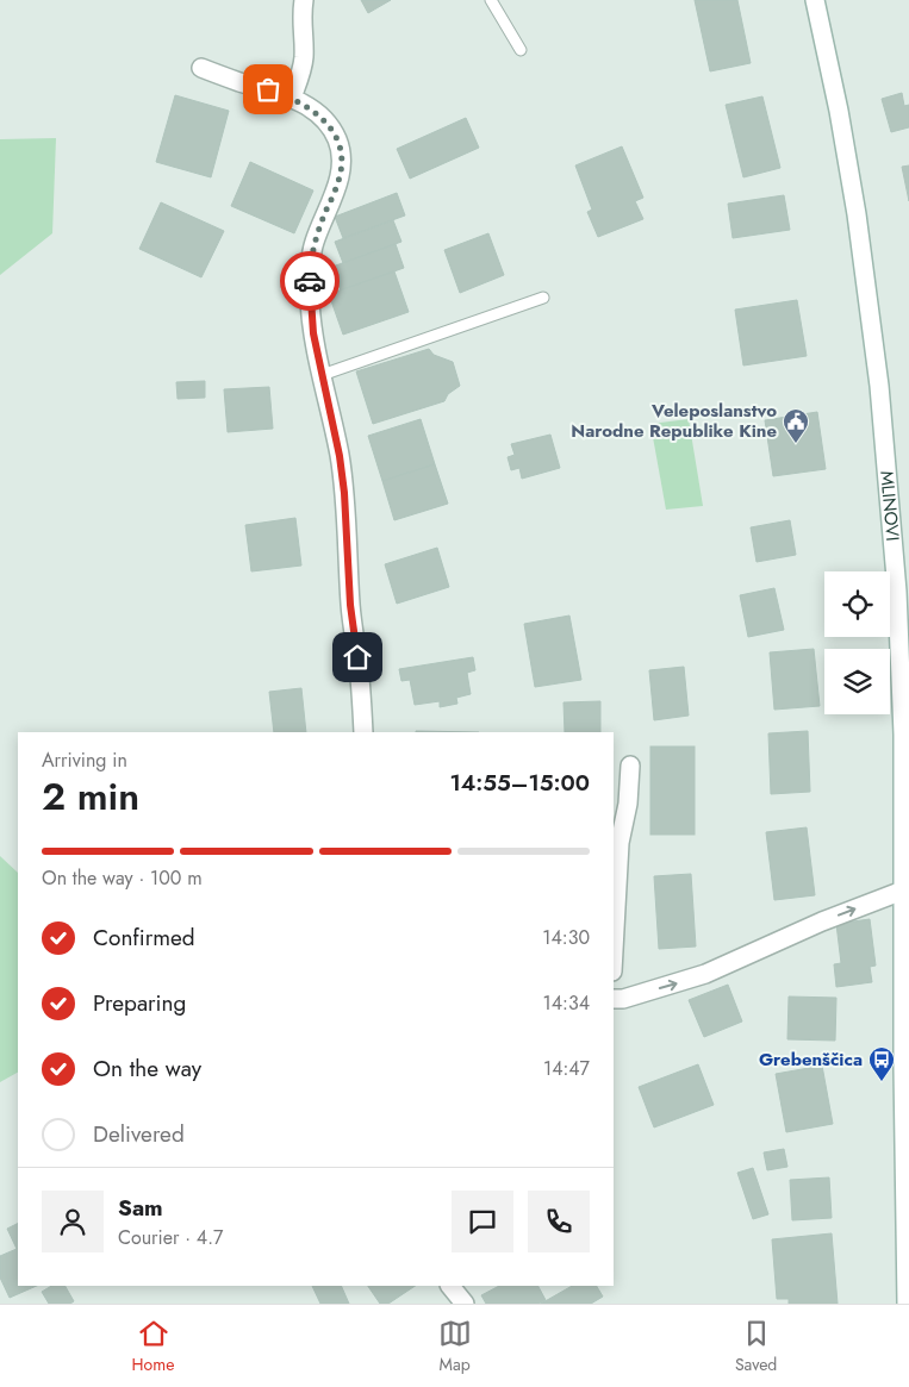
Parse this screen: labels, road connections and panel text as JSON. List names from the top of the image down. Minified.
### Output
{"streets":{"street":["MLINOVI"]},"places":{"public building":["Veleposlanstvo Narodne Republike Kine"],"bus stop":["Grebenščica"]},"page":{"heading":["2 min","Arriving in","14:55–15:00"],"panel":["Sam","Courier · 4.7"],"bar":"On the way · 100 m","list":[["Confirmed","14:30"],["Preparing","14:34"],["On the way","14:47"],"Delivered"],"tabs":["Home","Map","Saved"]}}
